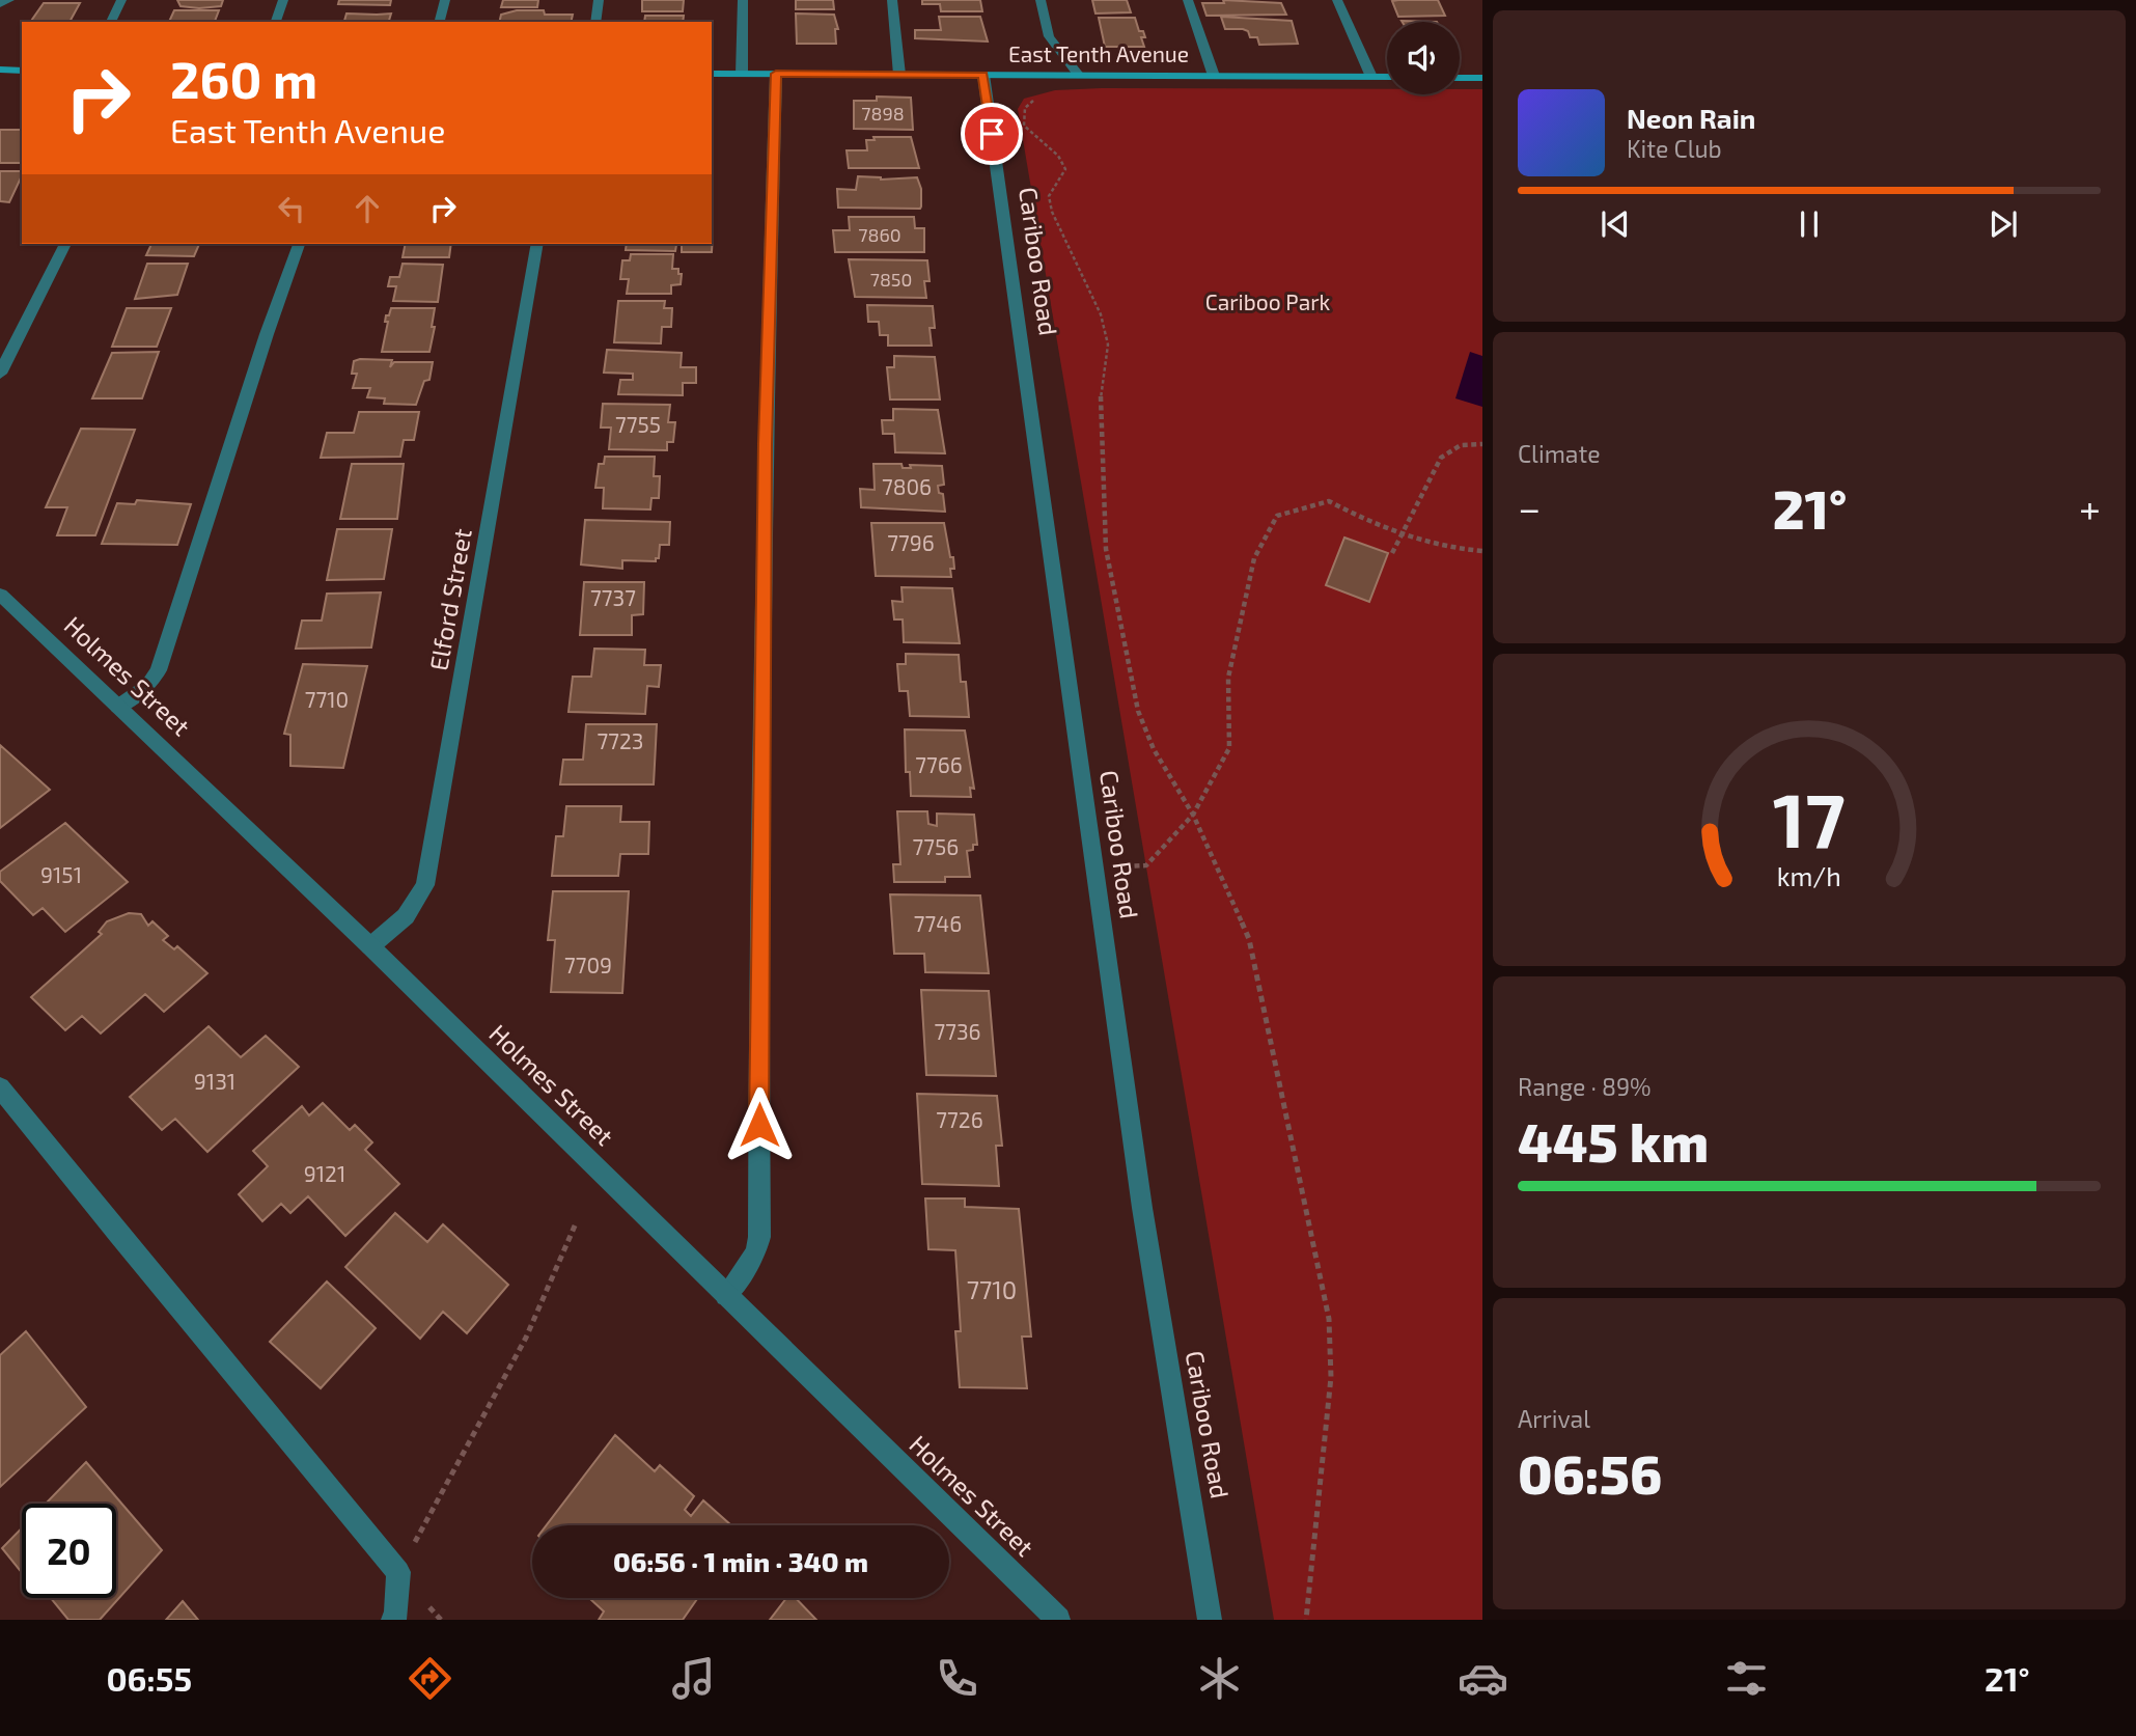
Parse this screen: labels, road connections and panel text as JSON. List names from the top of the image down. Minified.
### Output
{"streets":{"main road":["East Tenth Avenue"],"street":["Cariboo Road","Elford Street","Holmes Street"]},"crossings":[["East Tenth Avenue","Cariboo Road"],["Elford Street","Holmes Street"]],"parks":["Cariboo Park"],"house_numbers":["7898","7860","7850","7755","7806","7796","7737","7710","7723","7766","7756","9151","7746","7709","7736","9131","7726","9121","7710"],"page":{"turn":["260 m","East Tenth Avenue"],"song":["Neon Rain","Kite Club"],"tile":["Climate",["Range · 89%","445 km"],["Arrival","06:56"]],"heat":["−","21°","+"],"limit":"20","trip":"06:56 · 1 min · 340 m","tabs":["06:55","21°"],"gauge":["17","km/h"]}}
